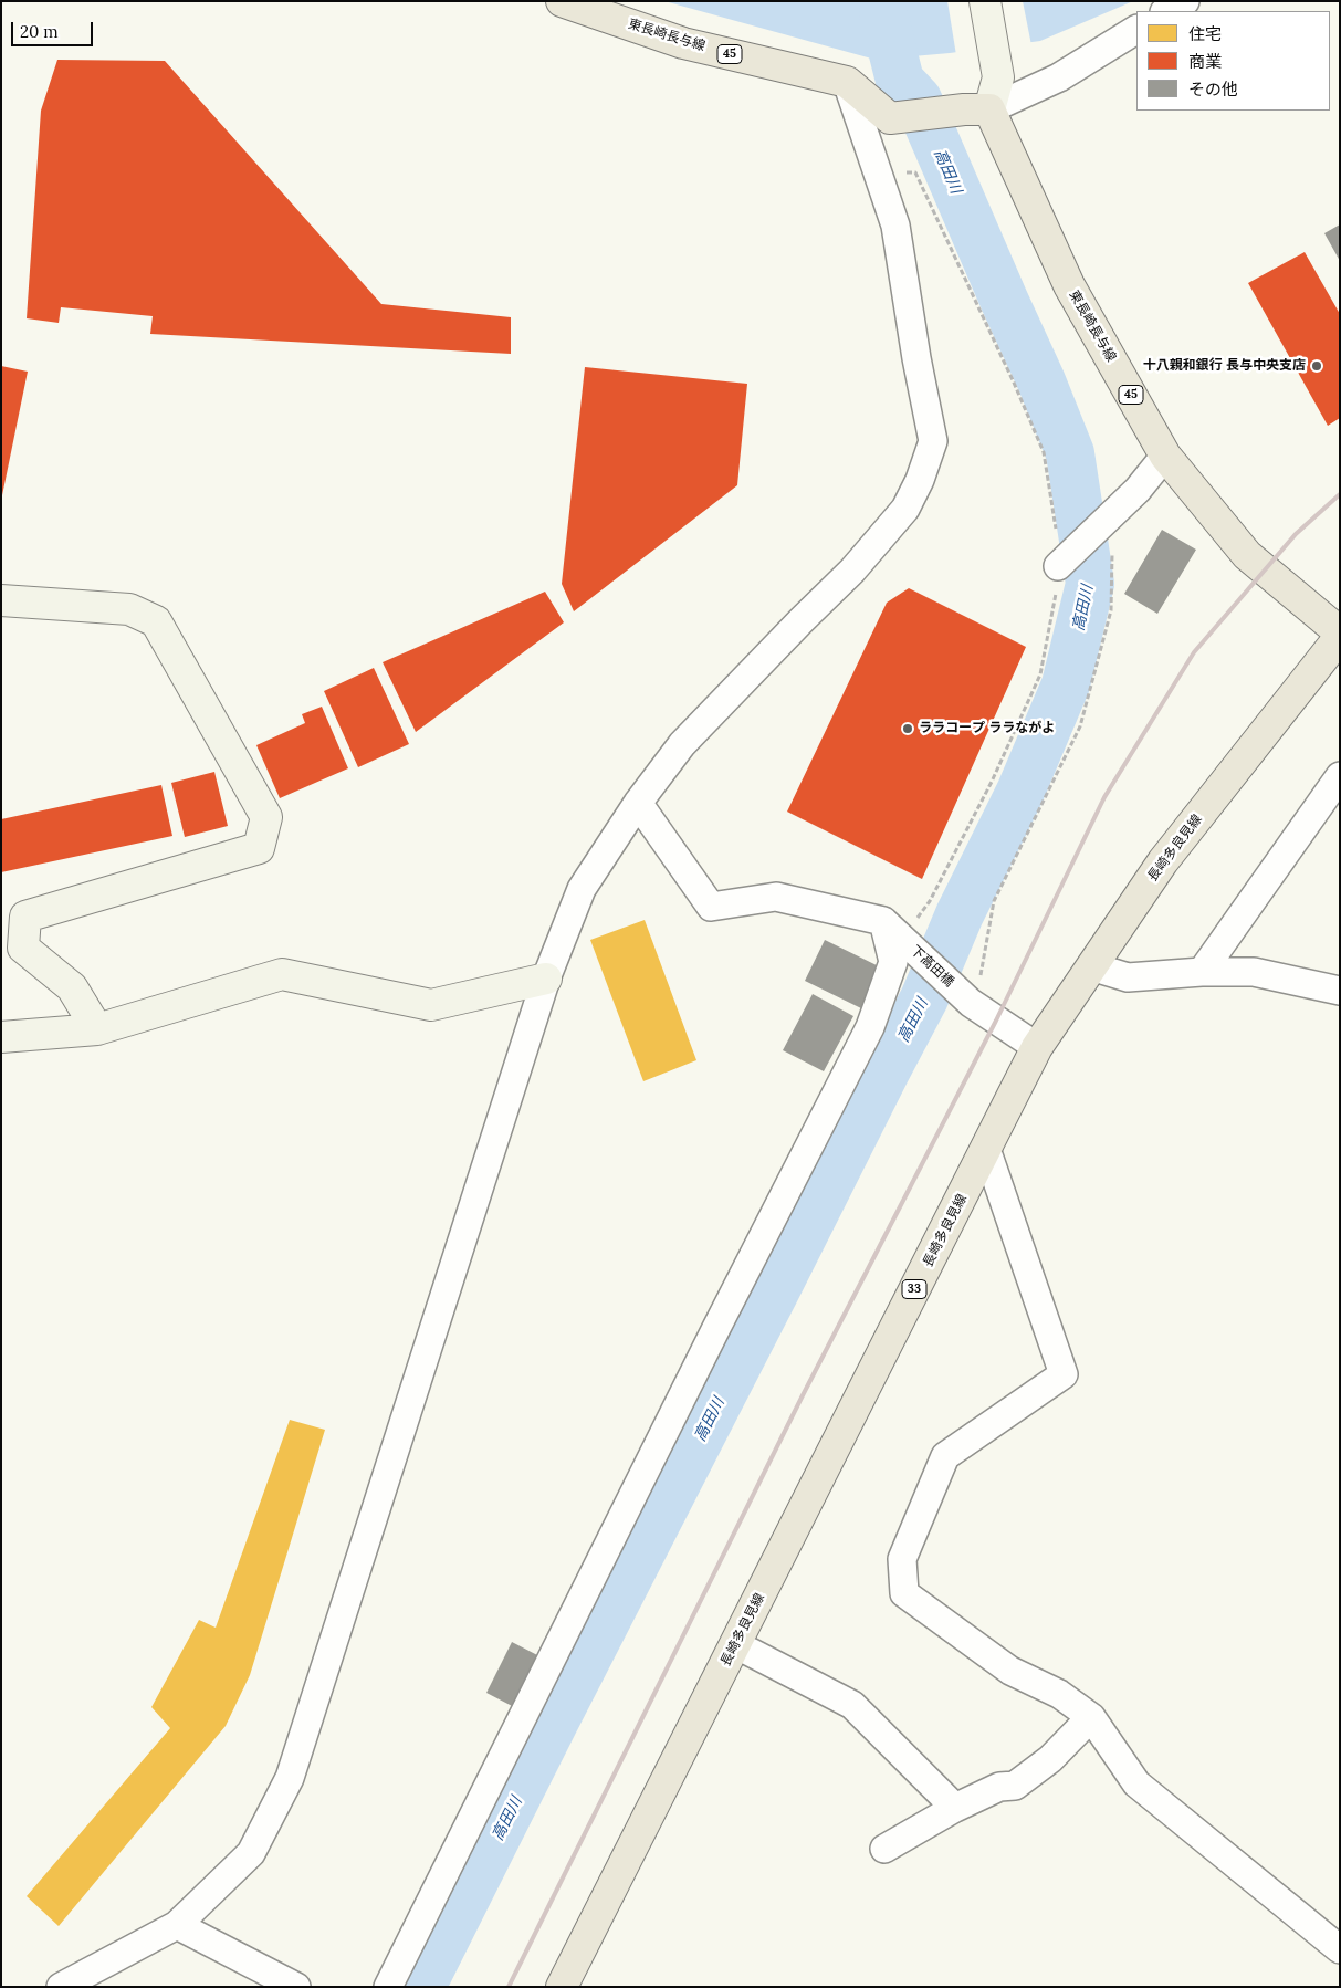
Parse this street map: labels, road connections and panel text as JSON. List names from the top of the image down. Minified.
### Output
{"streets":{"main road":["東長崎長与線","45","長崎多良見線","33"],"street":["下高田橋"]},"crossings":[["長崎多良見線","下高田橋"]],"water":["高田川"],"places":["十八親和銀行 長与中央支店","ララコープ ララながよ"],"legend":["住宅","商業","その他"],"scale_bar":"20 m"}
